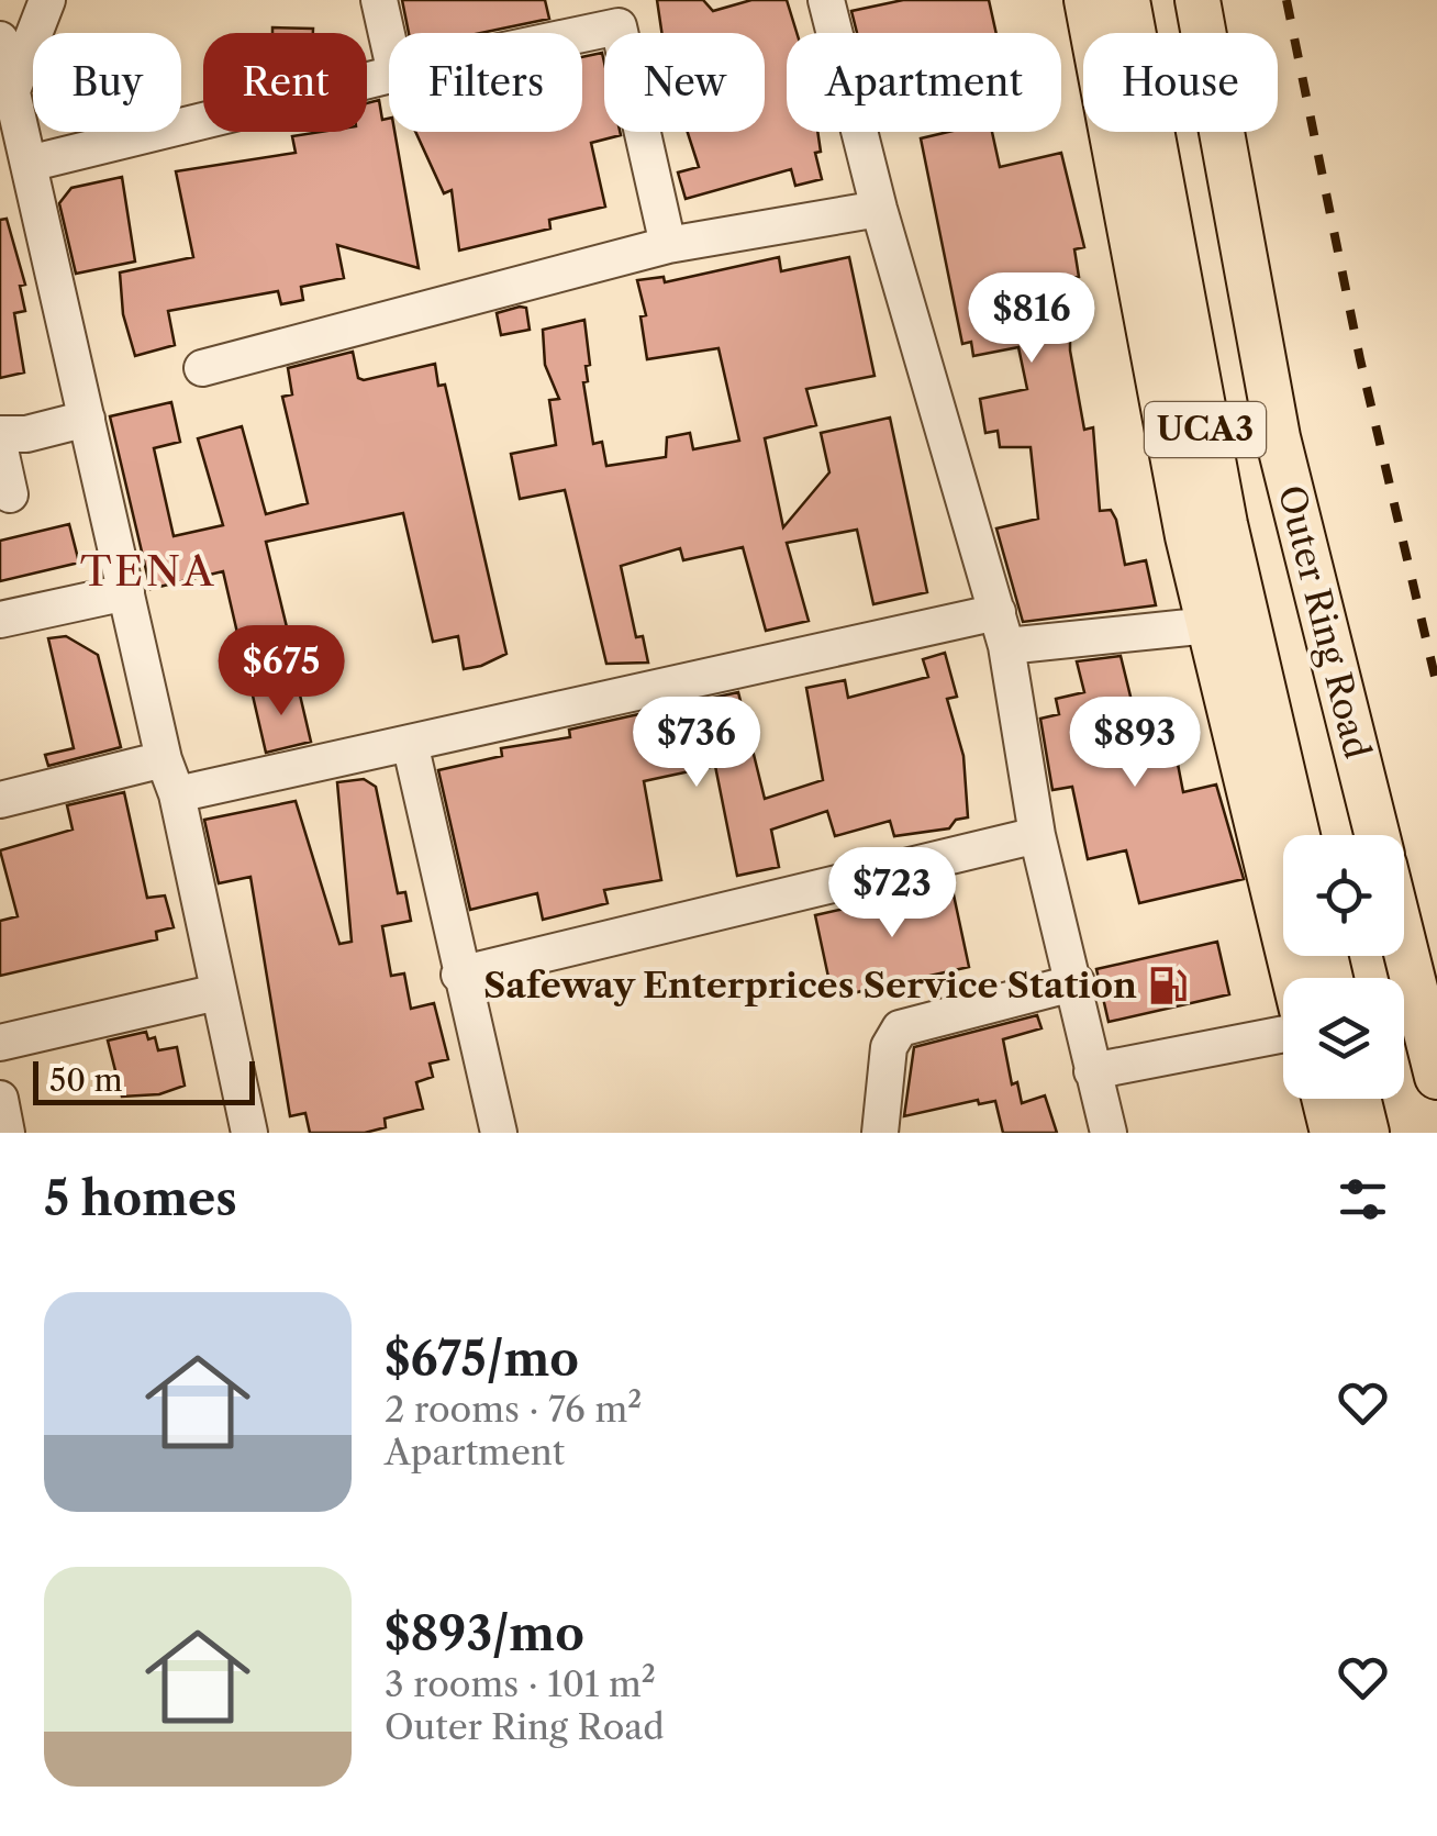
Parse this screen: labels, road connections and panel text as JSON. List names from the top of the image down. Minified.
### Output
{"streets":{"main road":["UCA3","Outer Ring Road"]},"districts":["TENA"],"places":{"fuel station":["Safeway Enterprices Service Station"]},"scale_bar":"50 m","page":{"chip":["Buy","Rent","Filters","New","Apartment","House"],"price":["$816","$675","$736","$893","$723"],"scale":"50 m","heading":"5 homes","list":[{"name":"$675/mo","note":"2 rooms · 76 m² · Apartment"},{"name":"$893/mo","note":"3 rooms · 101 m² · Outer Ring Road"}]}}
